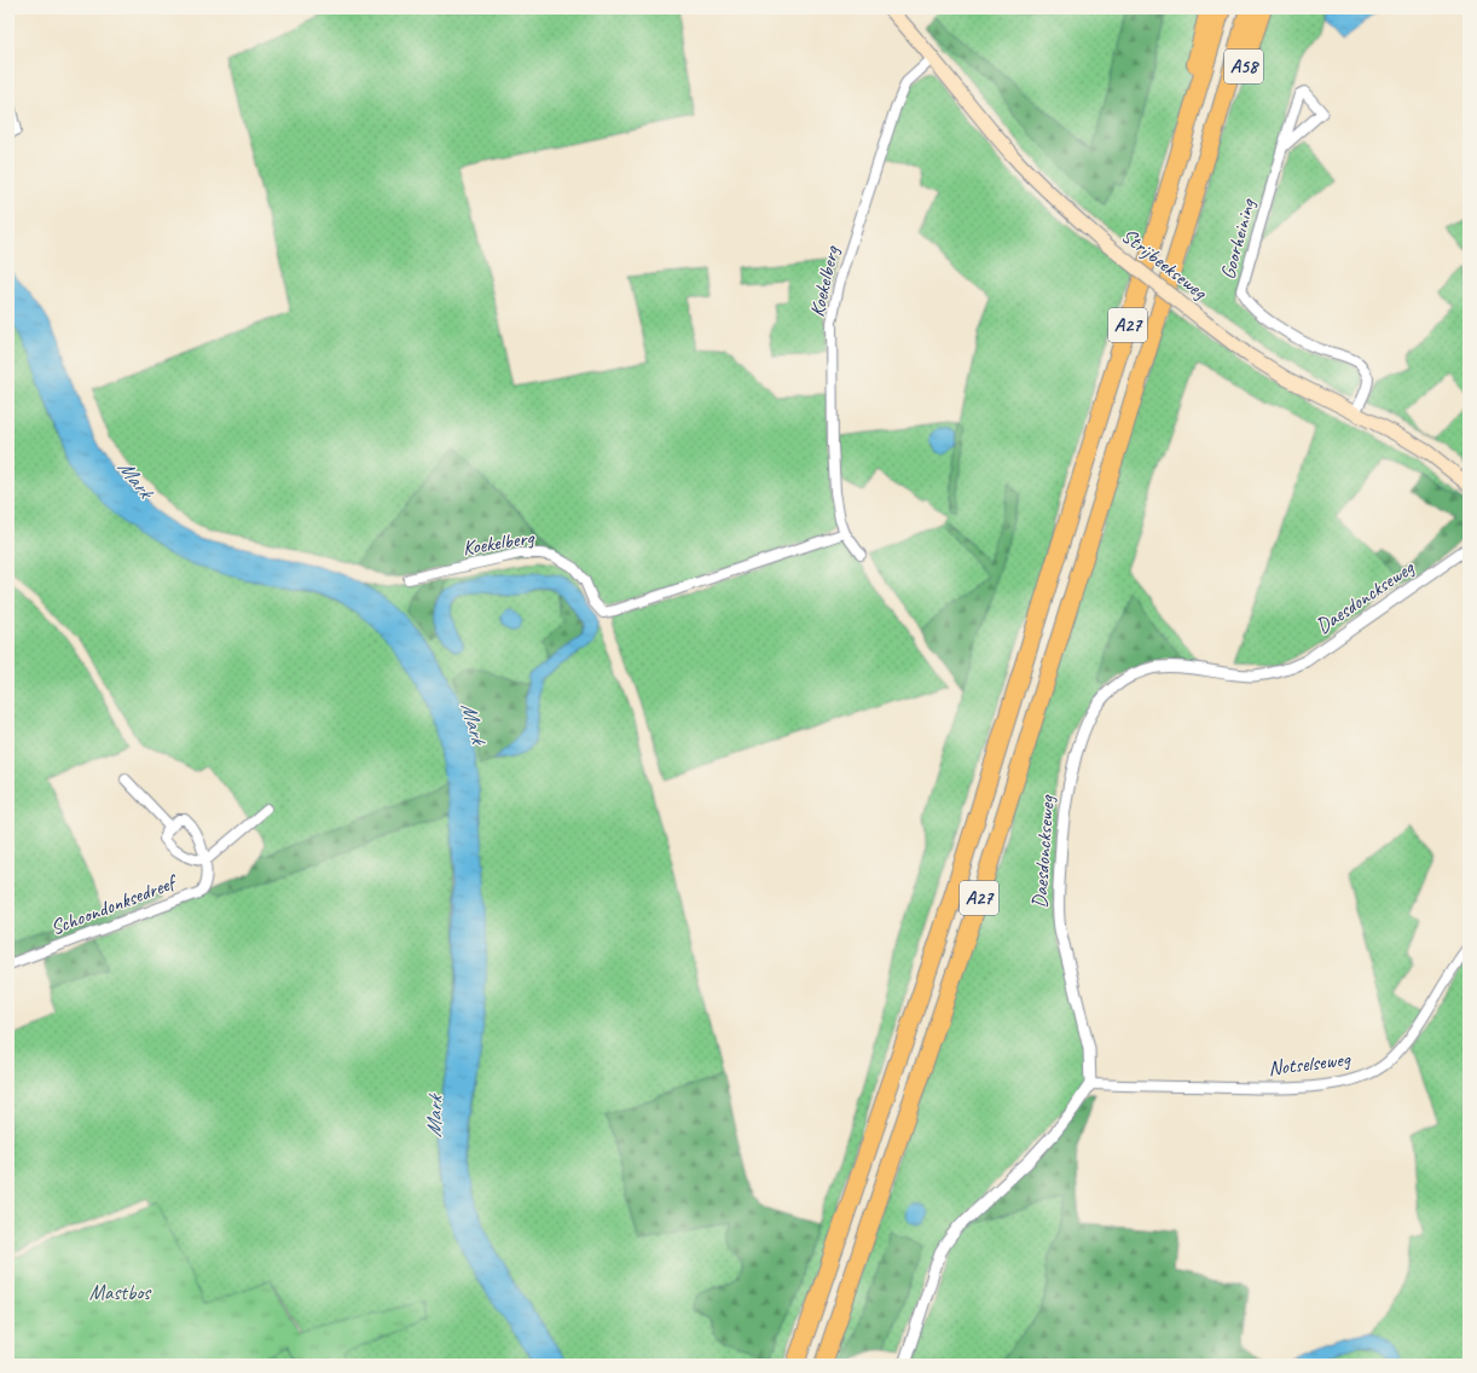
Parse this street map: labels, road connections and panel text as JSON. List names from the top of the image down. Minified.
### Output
{"streets":{"highway":["A58","A27"],"main road":["Strijbeekseweg"],"street":["Goorheining","Koekelberg","Daesdonckseweg","Schoondonksedreef","Notselseweg"]},"crossings":[["A58","A27"],["Goorheining","Strijbeekseweg"],["Strijbeekseweg","Koekelberg"],["Daesdonckseweg","Notselseweg"]],"water":["Mark"],"parks":["Mastbos"]}
